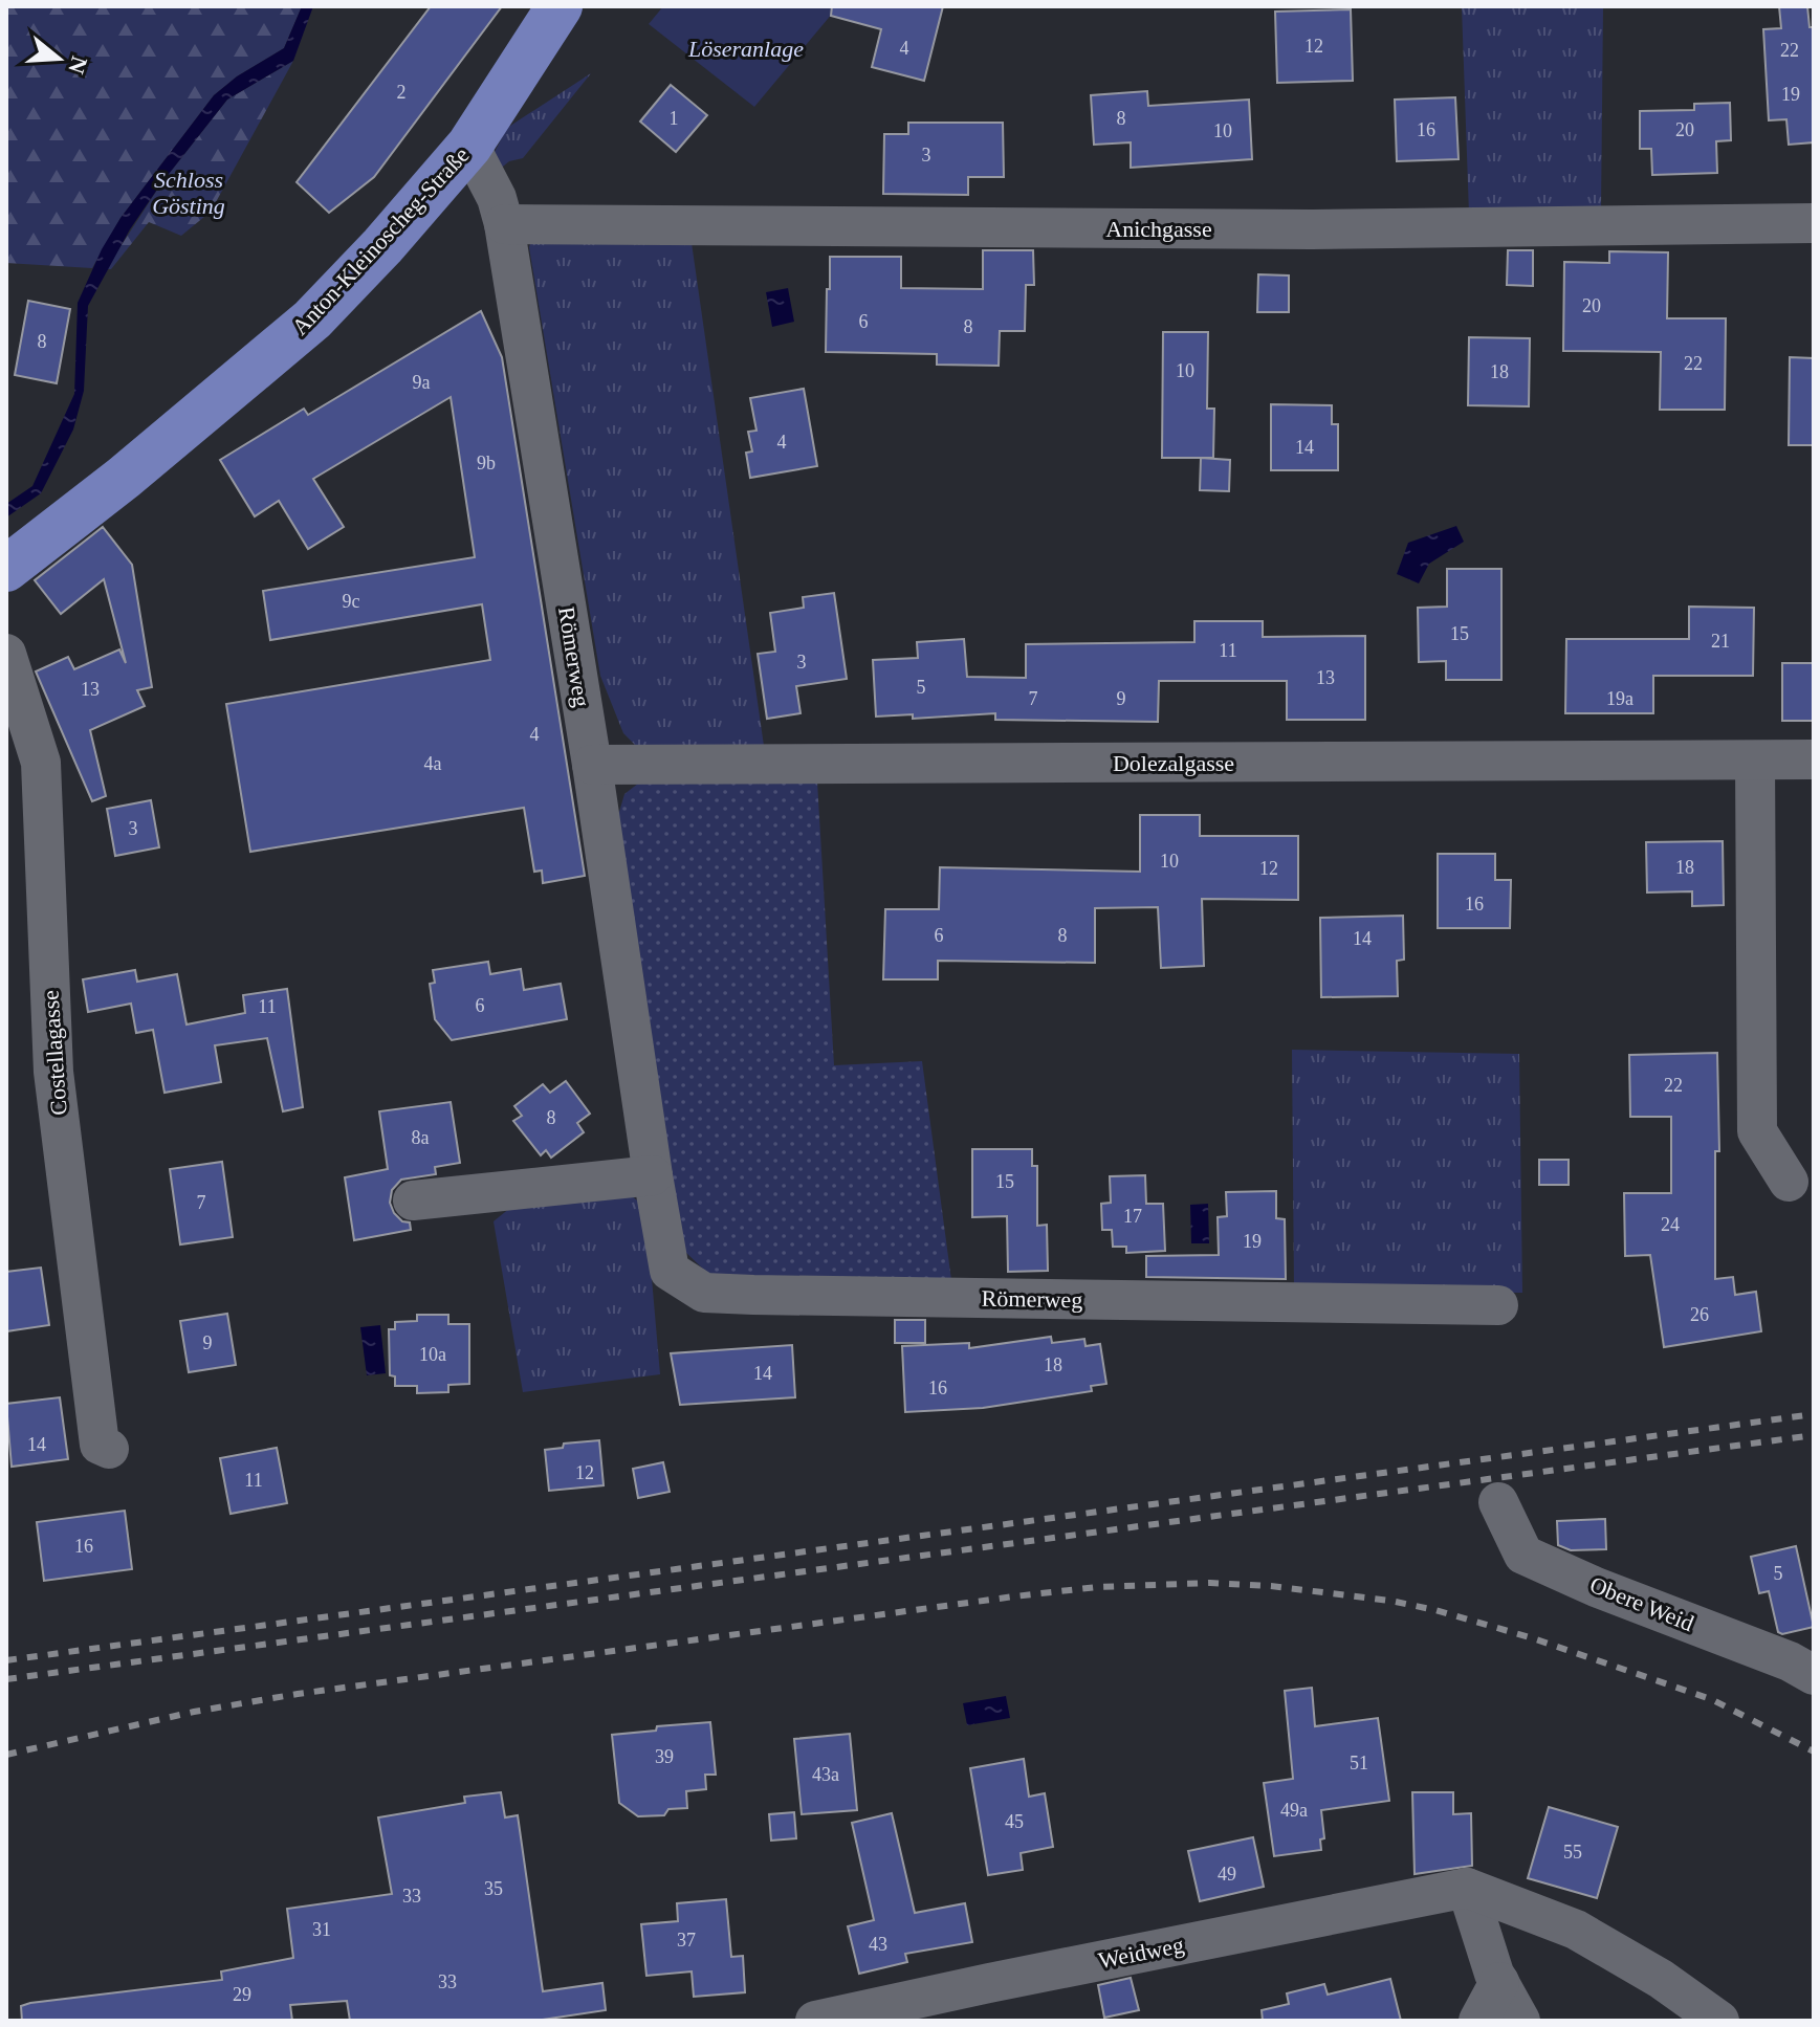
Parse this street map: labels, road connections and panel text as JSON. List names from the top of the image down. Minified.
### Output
{"streets":{"main road":["Anton-Kleinoscheg-Straße"],"street":["Anichgasse","Römerweg","Dolezalgasse","Costellagasse","Obere Weid","Weidweg"]},"crossings":[["Anichgasse","Römerweg"],["Anton-Kleinoscheg-Straße","Römerweg"],["Römerweg","Dolezalgasse"]],"parks":["Löseranlage","Schloss Gösting"],"house_numbers":["12","4","22","2","19","1","8","16","20","10","3","20","6","8","8","22","10","18","9a","4","14","9b","9c","15","21","11","3","13","5","13","7","9","19a","4","4a","3","10","18","12","16","6","8","14","6","11","22","8","8a","15","7","17","24","19","26","9","10a","18","14","16","14","12","11","16","5","39","51","43a","49a","45","55","49","35","33","31","37","43","33","29"],"north":"right"}
